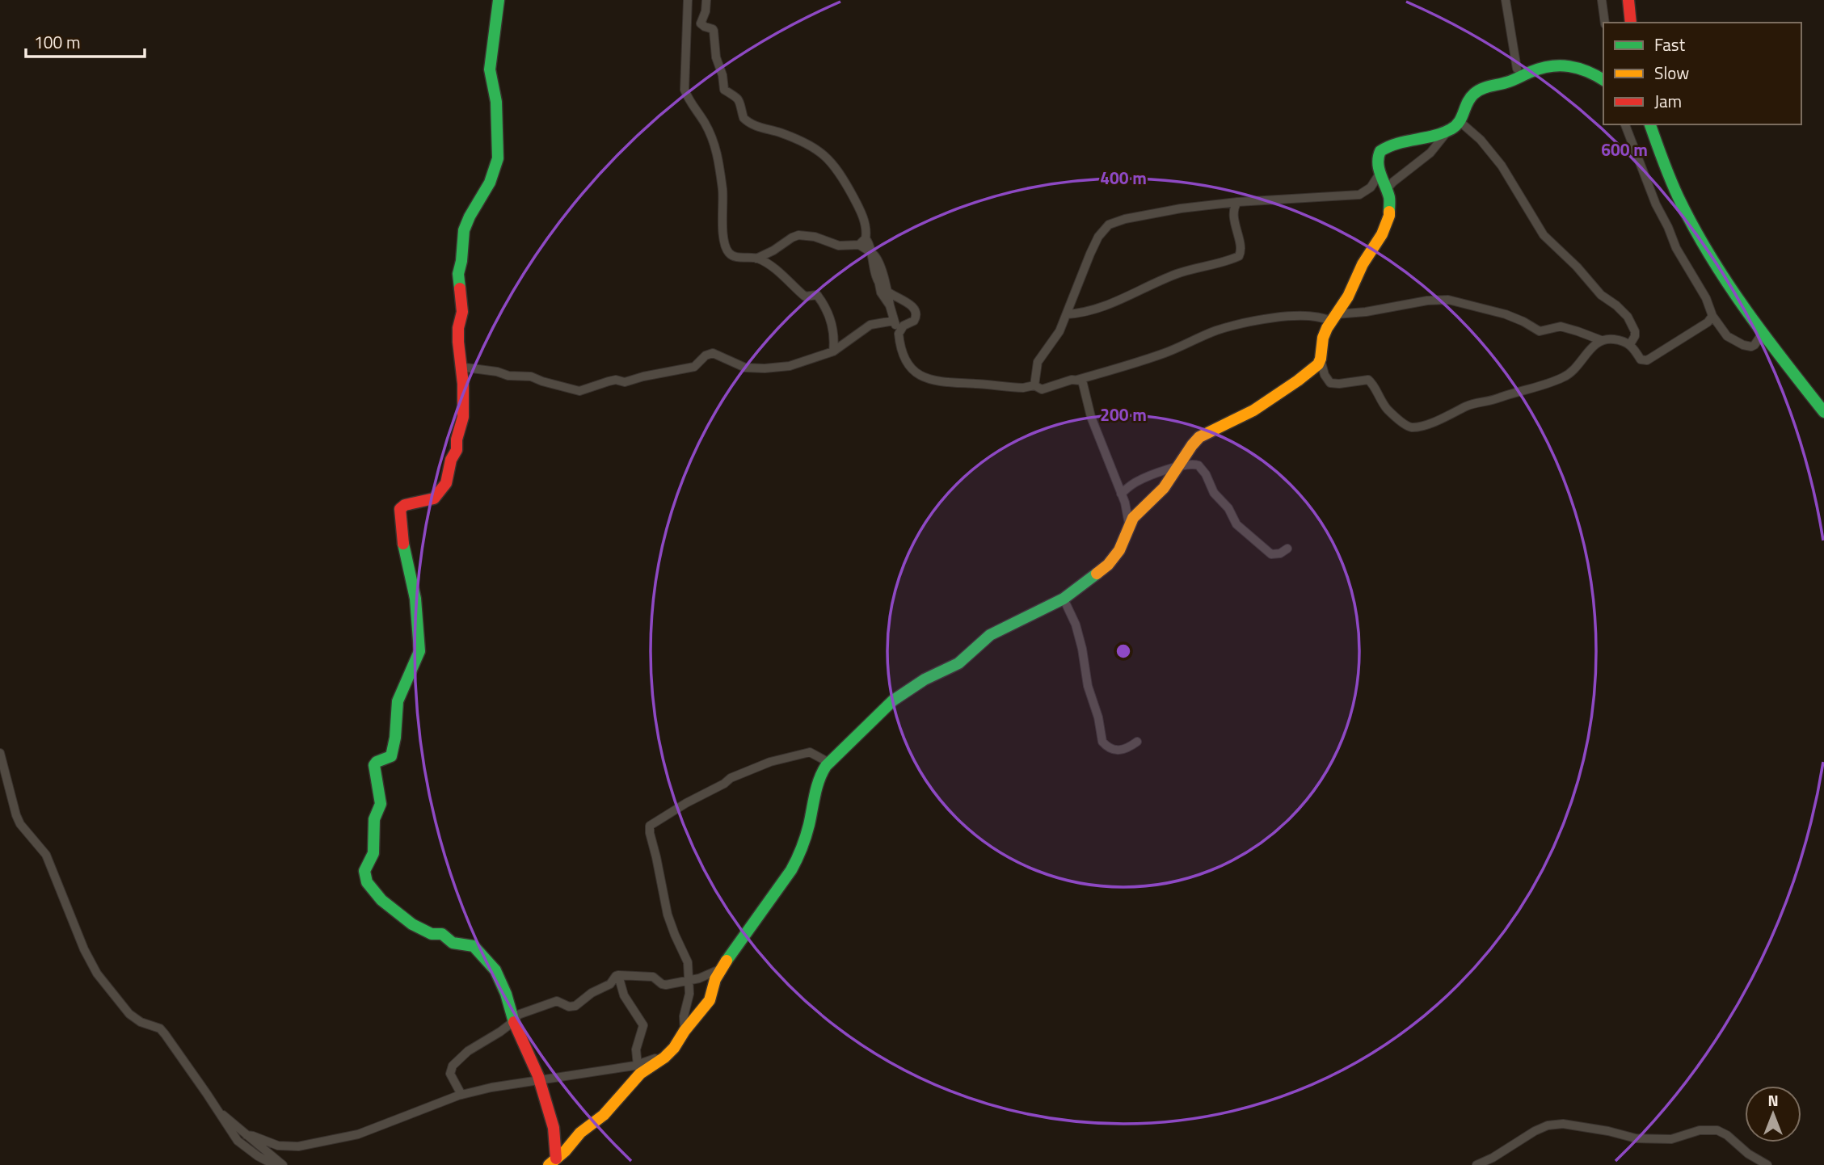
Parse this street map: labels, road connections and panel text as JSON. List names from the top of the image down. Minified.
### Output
{"legend":["Fast","Slow","Jam"],"scale_bar":"100 m","north":"top","rings":["600 m","400 m","200 m"]}
